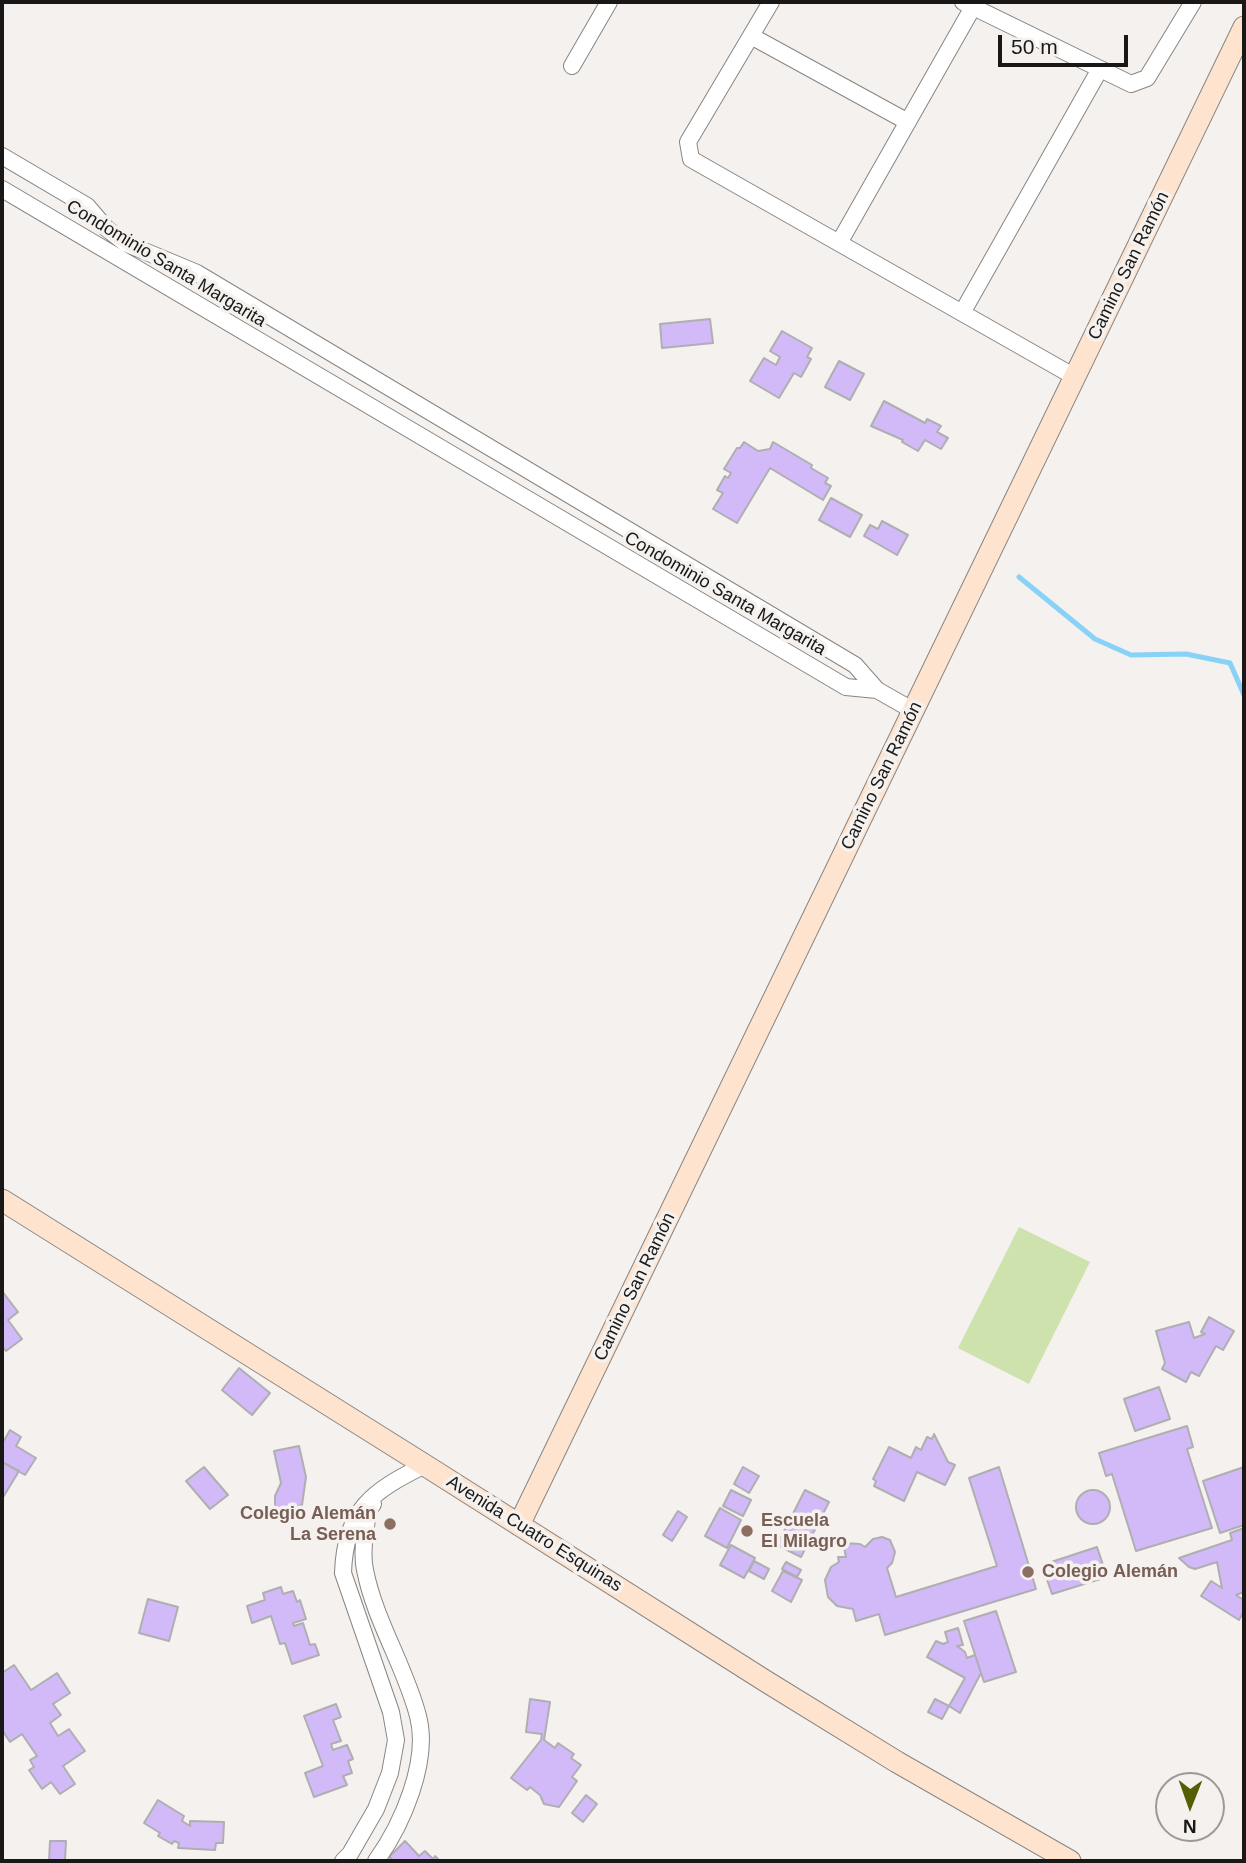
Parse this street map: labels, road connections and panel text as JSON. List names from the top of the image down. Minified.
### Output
{"streets":{"main road":["Camino San Ramón","Avenida Cuatro Esquinas"],"street":["Condominio Santa Margarita"]},"crossings":[["Condominio Santa Margarita","Camino San Ramón"],["Camino San Ramón","Avenida Cuatro Esquinas"]],"places":["Colegio Alemán La Serena","Escuela El Milagro","Colegio Alemán"],"scale_bar":"50 m","north":"bottom"}
